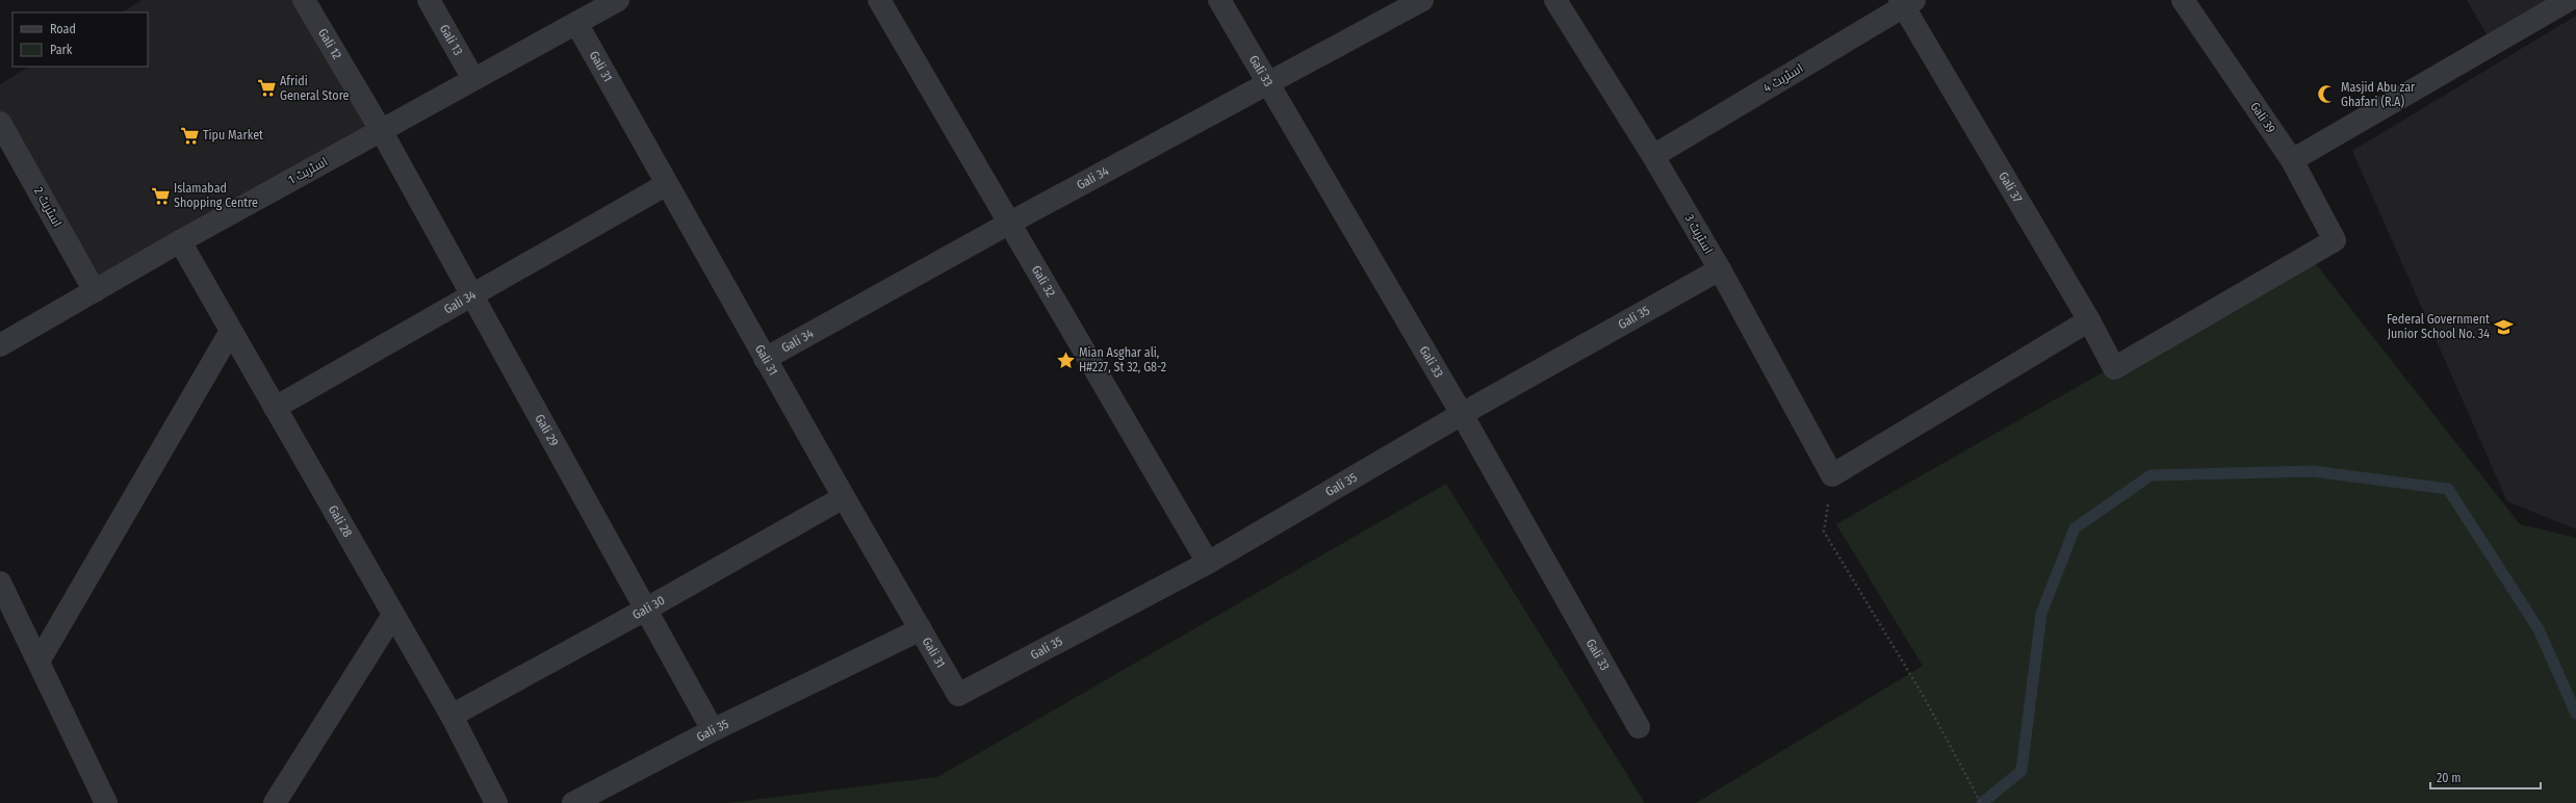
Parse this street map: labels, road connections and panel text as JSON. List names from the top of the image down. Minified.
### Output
{"streets":{"street":["Gali 13","Gali 12","Gali 31","Gali 33","اسٹریٹ 4","Gali 39","اسٹریٹ 1","Gali 34","Gali 37","اسٹریٹ 2","اسٹریٹ 3","Gali 32","Gali 35","Gali 29","Gali 28","Gali 30"]},"crossings":[["Gali 13","اسٹریٹ 1"],["Gali 12","اسٹریٹ 1"],["Gali 12","Gali 29"],["Gali 31","اسٹریٹ 1"],["Gali 31","Gali 34"],["Gali 31","Gali 35"],["Gali 31","Gali 30"],["Gali 33","Gali 34"],["Gali 33","Gali 35"],["اسٹریٹ 4","Gali 37"],["اسٹریٹ 4","اسٹریٹ 3"],["Gali 39","Gali 37"],["اسٹریٹ 1","اسٹریٹ 2"],["اسٹریٹ 1","Gali 29"],["اسٹریٹ 1","Gali 28"],["Gali 34","Gali 32"],["Gali 34","Gali 29"],["Gali 34","Gali 28"],["اسٹریٹ 3","Gali 35"],["Gali 32","Gali 35"],["Gali 35","Gali 29"],["Gali 29","Gali 30"],["Gali 28","Gali 30"]],"places":{"supermarket":["Afridi General Store","Tipu Market","Islamabad Shopping Centre"],"mosque":["Masjid Abu zar Ghafari (R.A)"],"school or university":["Federal Government Junior School No. 34"],"place":["Mian Asghar ali, H#227, St 32, G8-2"]},"legend":["Road","Park"],"scale_bar":"20 m"}
